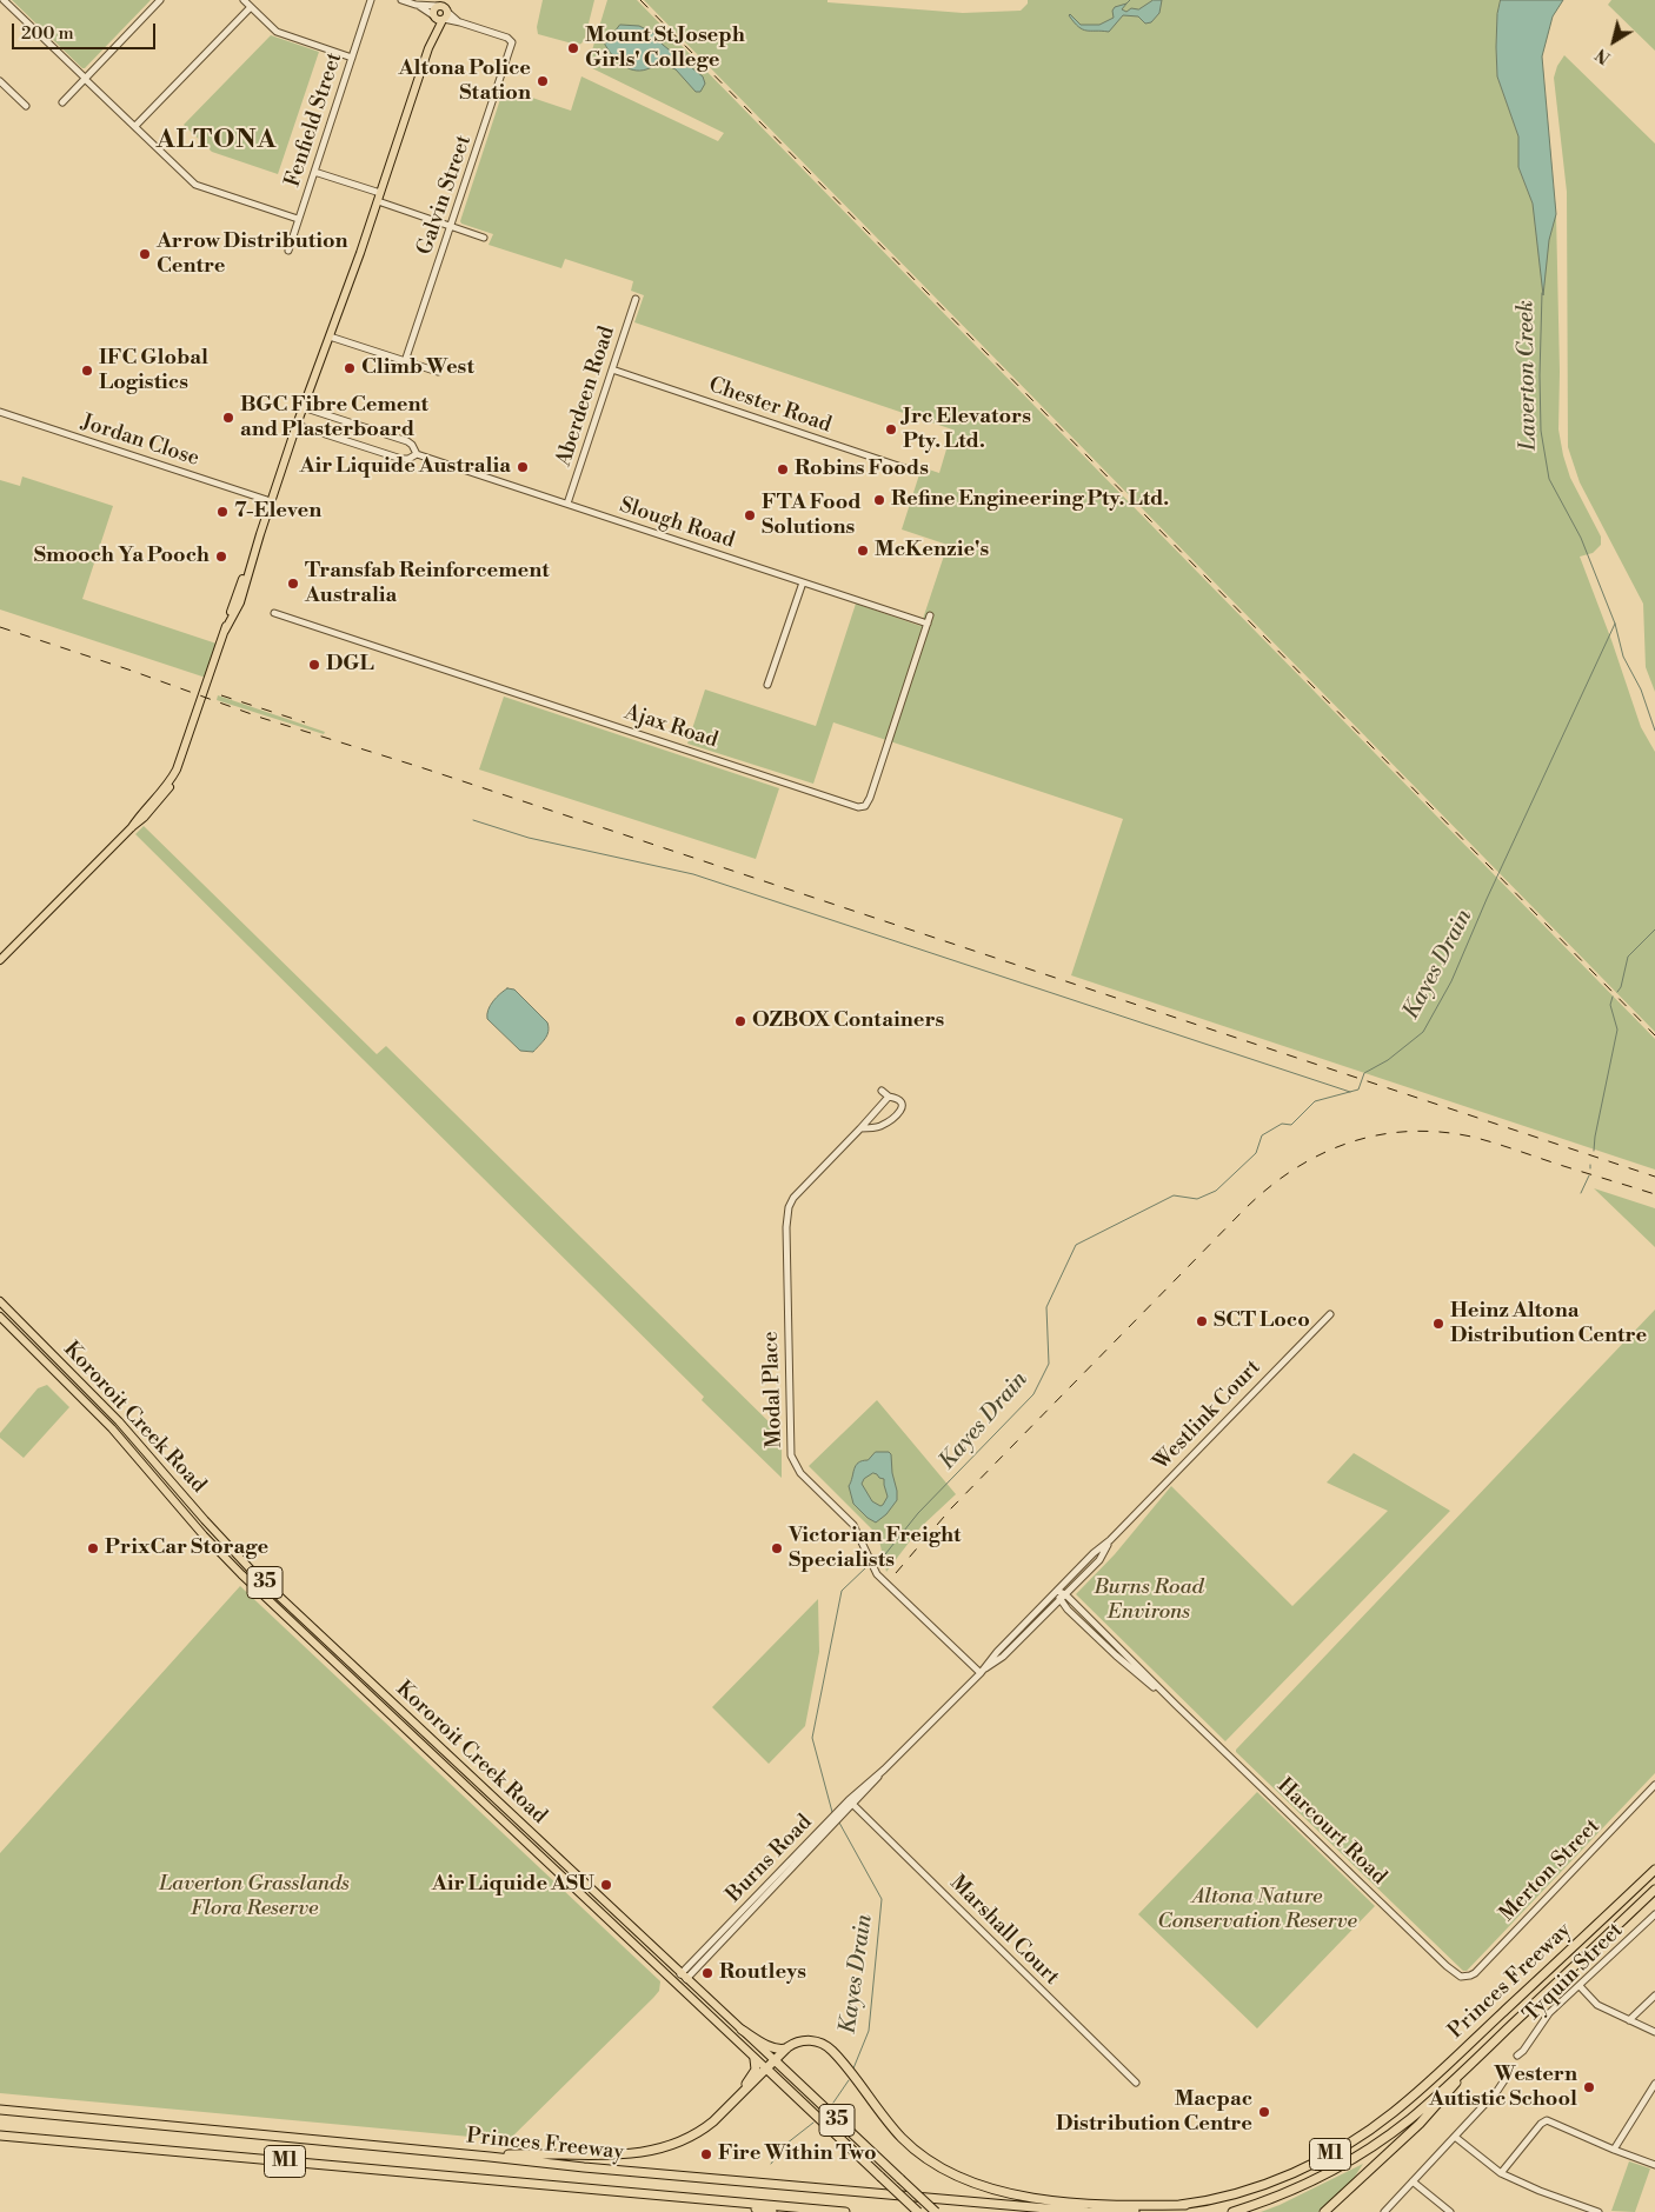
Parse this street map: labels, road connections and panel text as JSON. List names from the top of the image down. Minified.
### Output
{"streets":{"highway":["Kororoit Creek Road","35","Princes Freeway","M1"],"street":["Fenfield Street","Galvin Street","Aberdeen Road","Chester Road","Jordan Close","Slough Road","Ajax Road","Modal Place","Westlink Court","Harcourt Road","Burns Road","Merton Street","Marshall Court","Tyquin Street"]},"crossings":[["Aberdeen Road","Chester Road"],["Aberdeen Road","Slough Road"],["Slough Road","Ajax Road"],["Modal Place","Burns Road"],["Westlink Court","Harcourt Road"],["Westlink Court","Burns Road"],["Kororoit Creek Road","Burns Road"],["Harcourt Road","Burns Road"],["Harcourt Road","Merton Street"],["Burns Road","Marshall Court"]],"districts":["ALTONA"],"water":["Laverton Creek","Kayes Drain"],"parks":["Burns Road Environs","Laverton Grasslands Flora Reserve","Altona Nature Conservation Reserve"],"places":["Mount St Joseph Girls' College","Altona Police Station","Arrow Distribution Centre","Climb West","IFC Global Logistics","BGC Fibre Cement and Plasterboard","Jrc Elevators Pty. Ltd.","Air Liquide Australia","Robins Foods","Refine Engineering Pty. Ltd.","7-Eleven","FTA Food Solutions","McKenzie's","Smooch Ya Pooch","Transfab Reinforcement Australia","DGL","OZBOX Containers","SCT Loco","Heinz Altona Distribution Centre","PrixCar Storage","Victorian Freight Specialists","Air Liquide ASU","Routleys","Western Autistic School","Macpac Distribution Centre","Fire Within Two"],"scale_bar":"200 m","north":"bottom left"}
